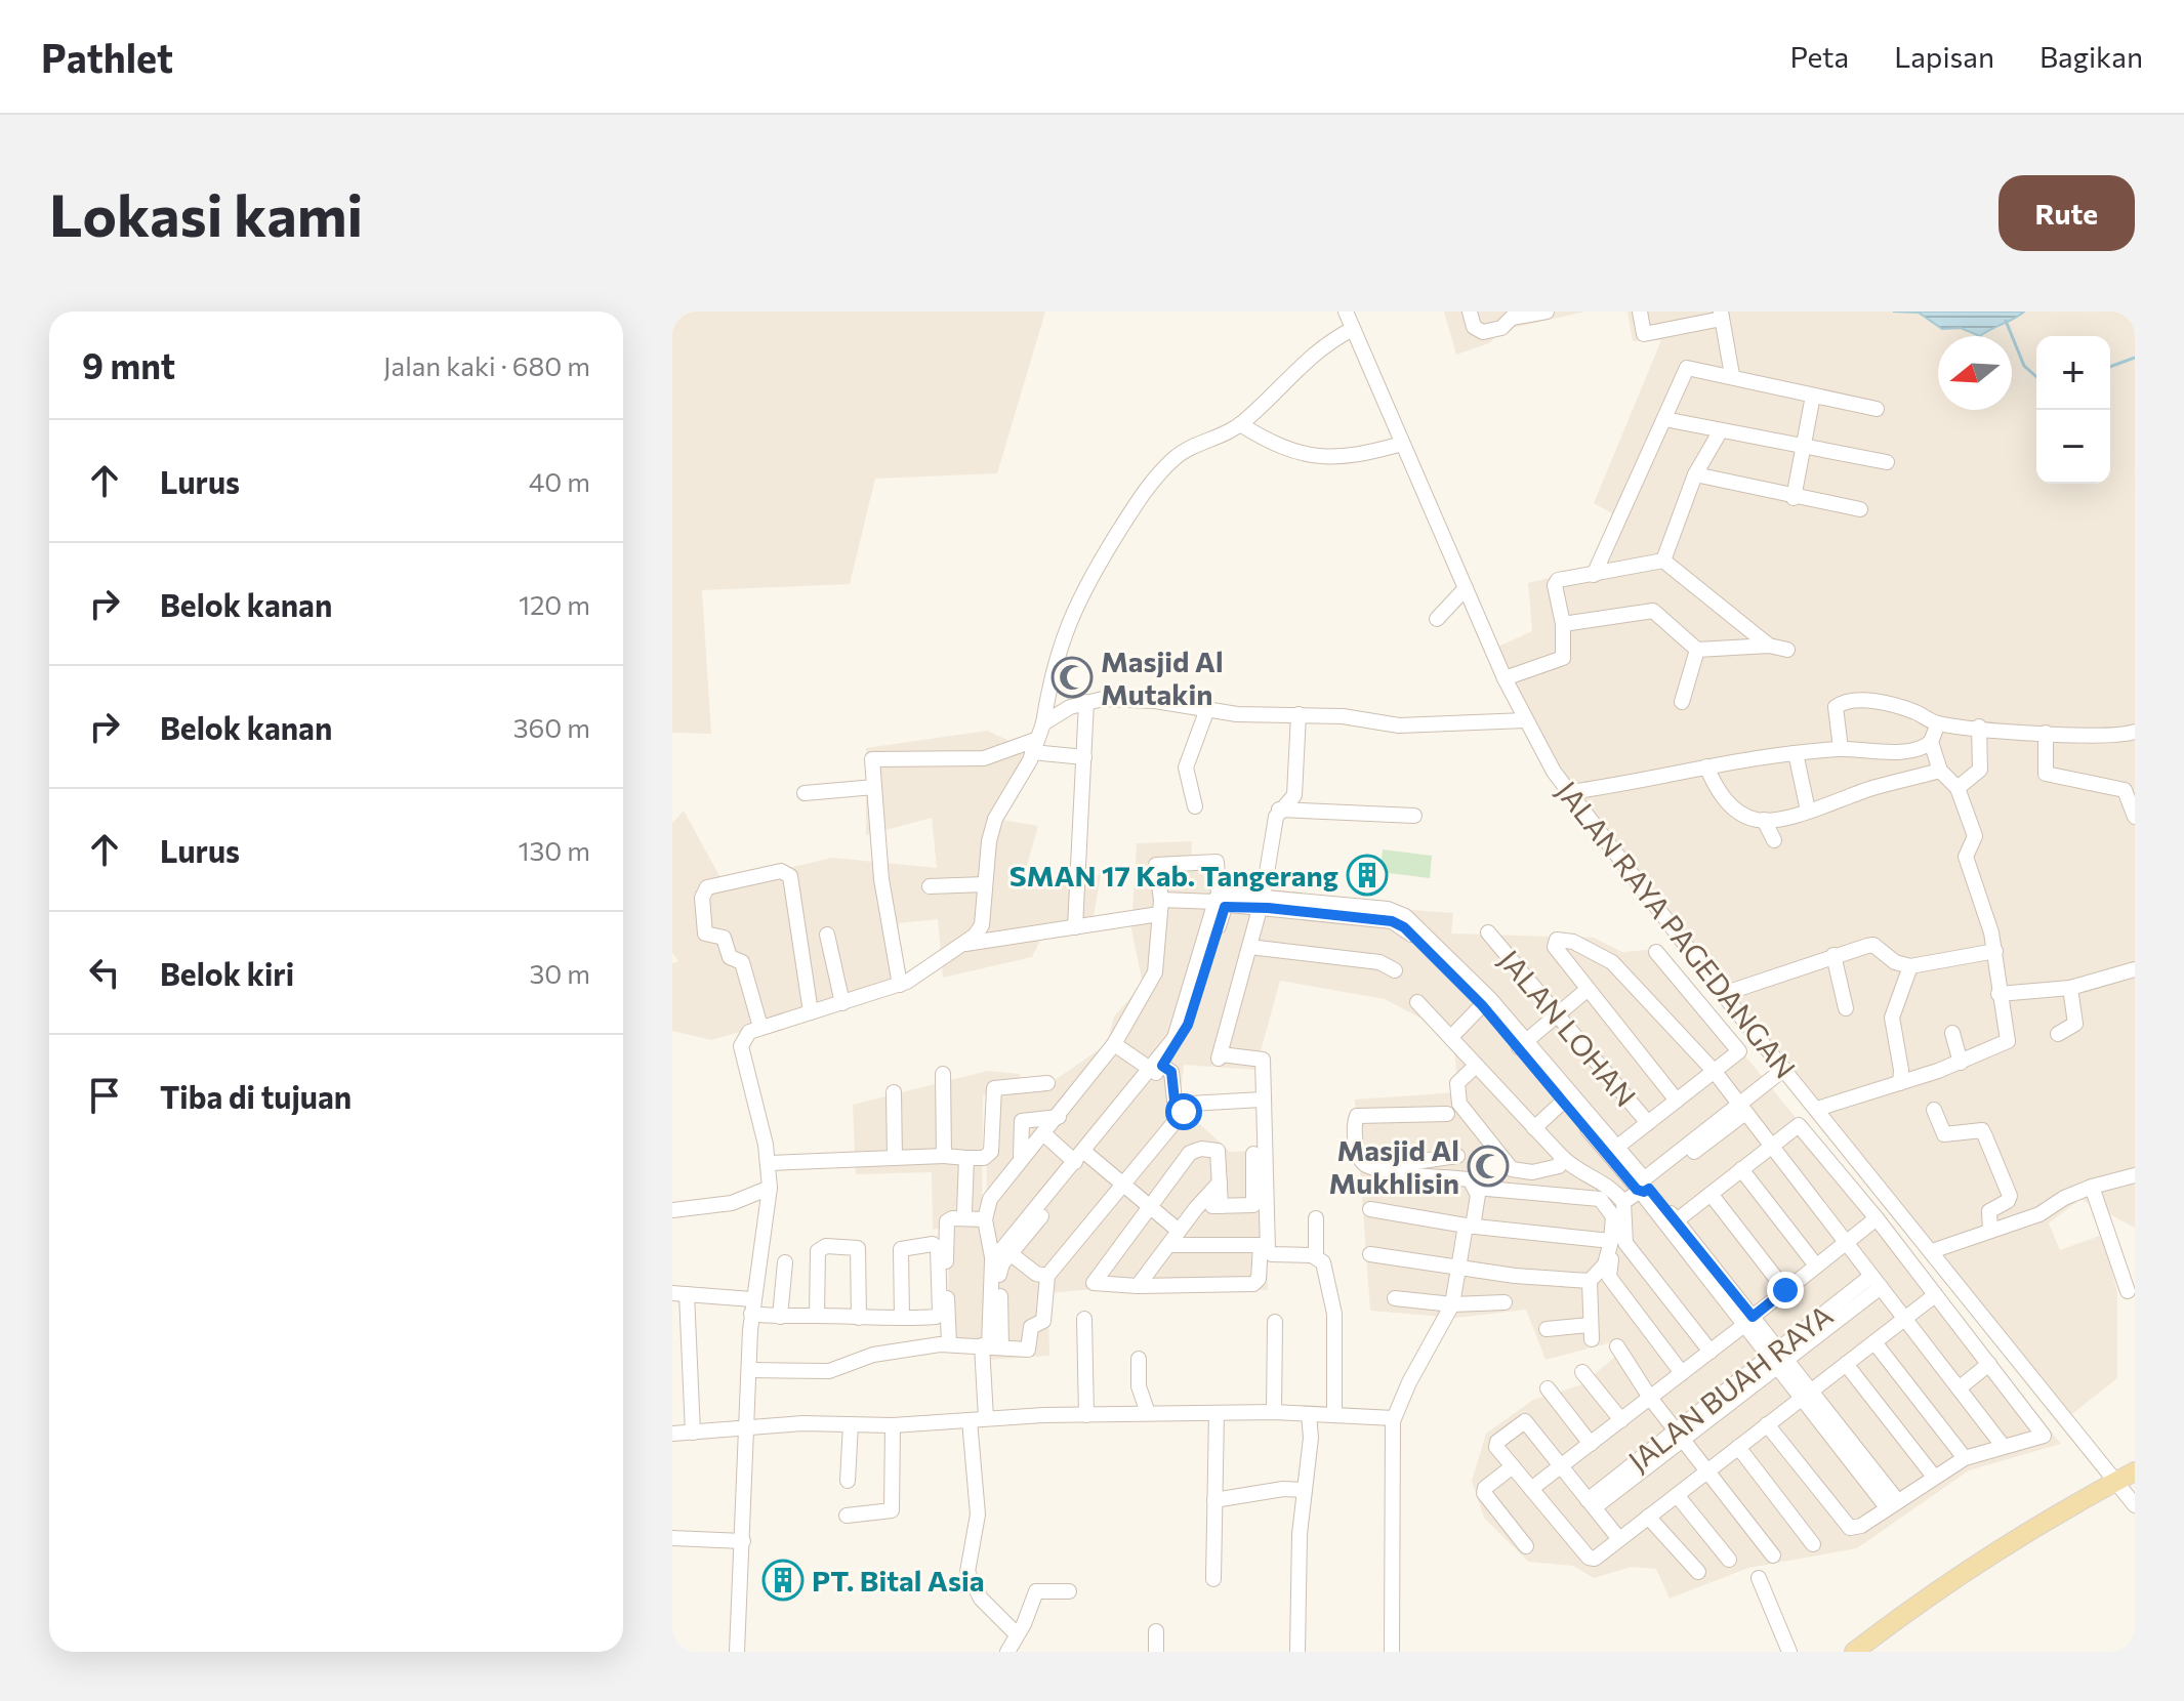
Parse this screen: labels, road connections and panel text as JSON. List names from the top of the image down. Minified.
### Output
{"streets":{"street":["JALAN RAYA PAGEDANGAN","JALAN LOHAN","JALAN BUAH RAYA"]},"places":{"mosque":["Masjid Al Mutakin","Masjid Al Mukhlisin"],"building":["SMAN 17 Kab. Tangerang","PT. Bital Asia"]},"north":"left","page":{"header":"Pathlet","nav":["Peta","Lapisan","Bagikan"],"buttons":"Rute","title":"Lokasi kami","heading":["9 mnt","Jalan kaki · 680 m"],"map_buttons":["+","−"],"list":[["Lurus","40 m"],["Belok kanan","120 m"],["Belok kanan","360 m"],["Lurus","130 m"],["Belok kiri","30 m"],"Tiba di tujuan"]}}
